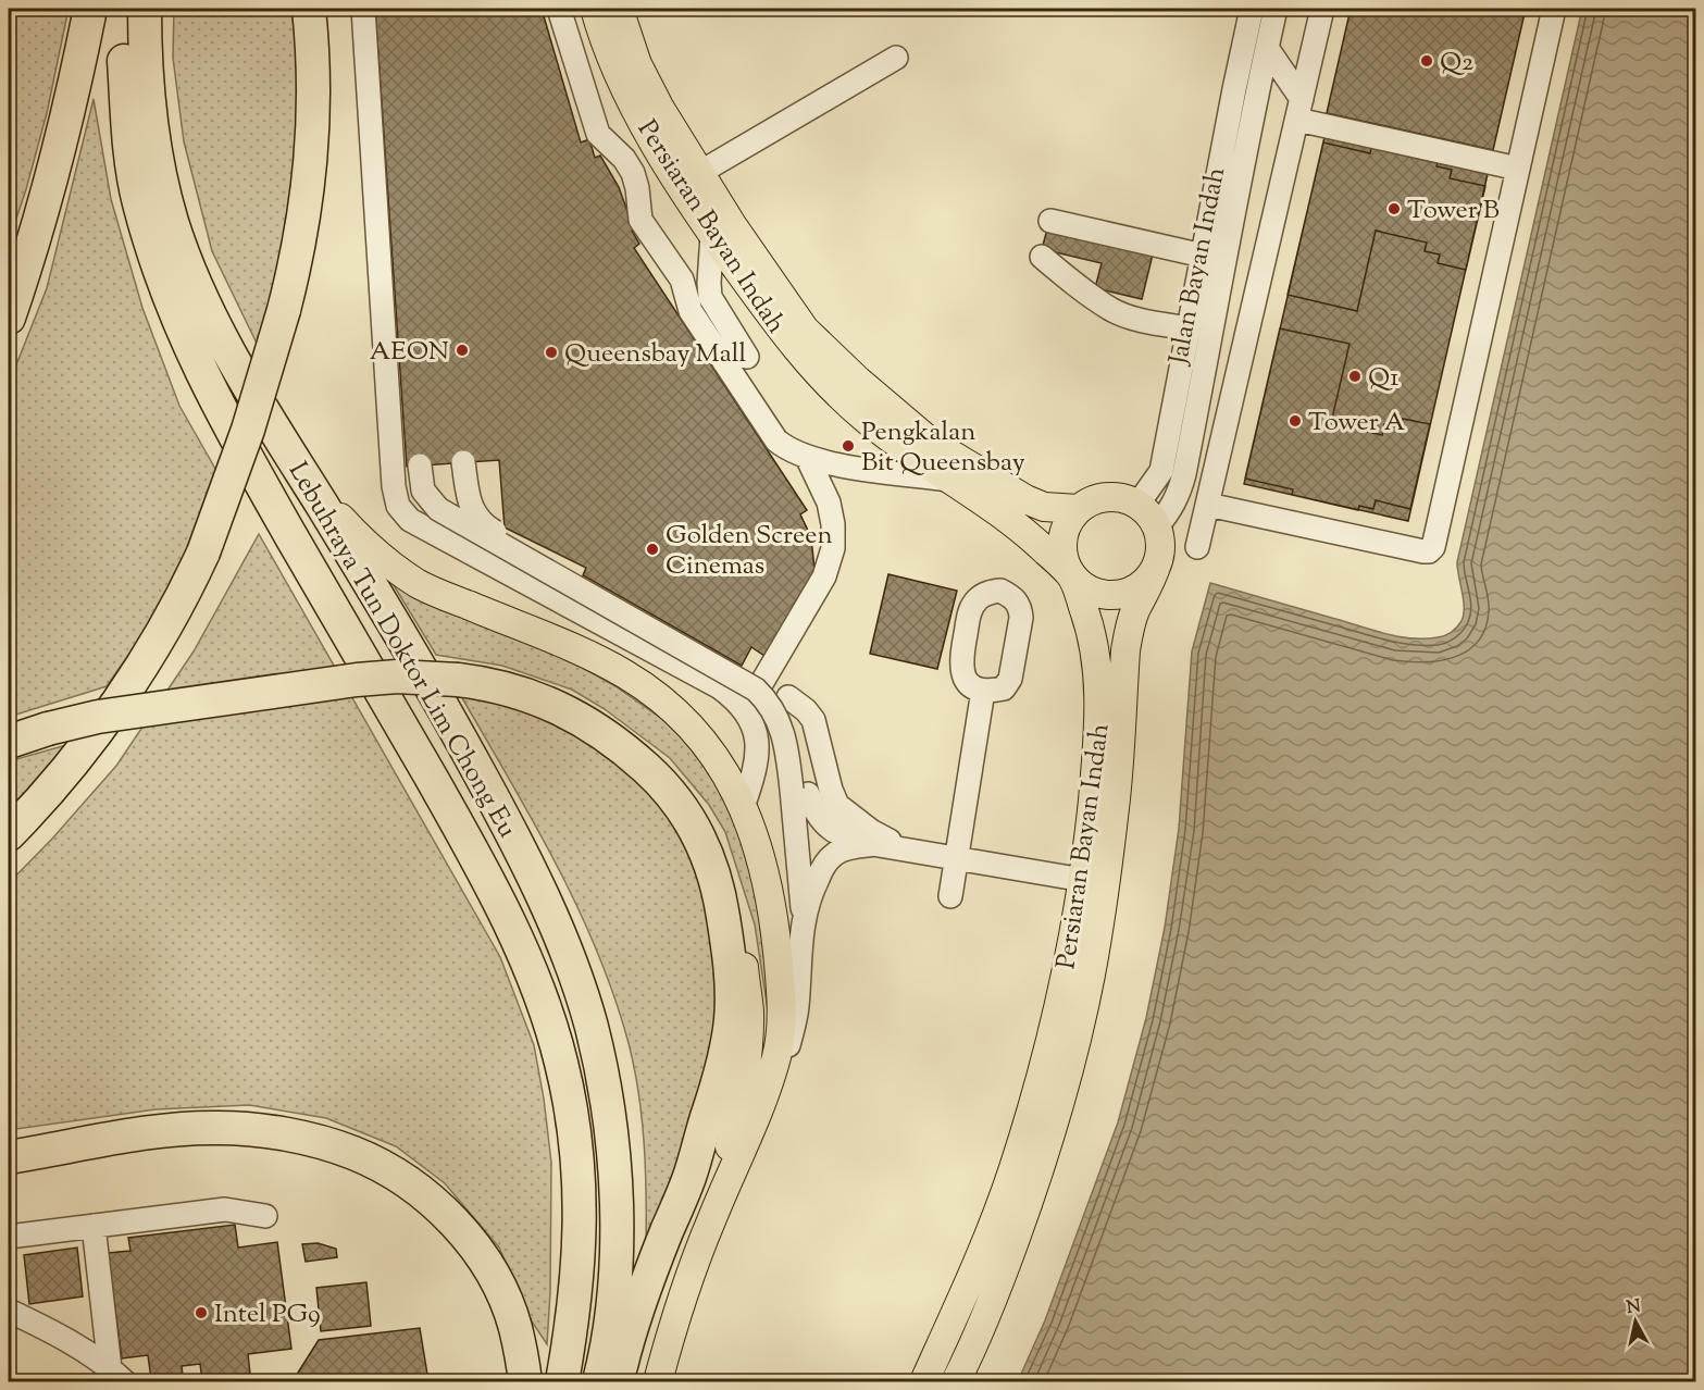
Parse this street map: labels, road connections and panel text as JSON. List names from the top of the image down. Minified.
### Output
{"streets":{"highway":["Lebuhraya Tun Doktor Lim Chong Eu"],"main road":["Persiaran Bayan Indah"],"street":["Jalan Bayan Indah"]},"crossings":[["Persiaran Bayan Indah","Jalan Bayan Indah"]],"places":["Q2","Tower B","AEON","Queensbay Mall","Q1","Tower A","Pengkalan Bit Queensbay","Golden Screen Cinemas","Intel PG9"],"north":"top"}
